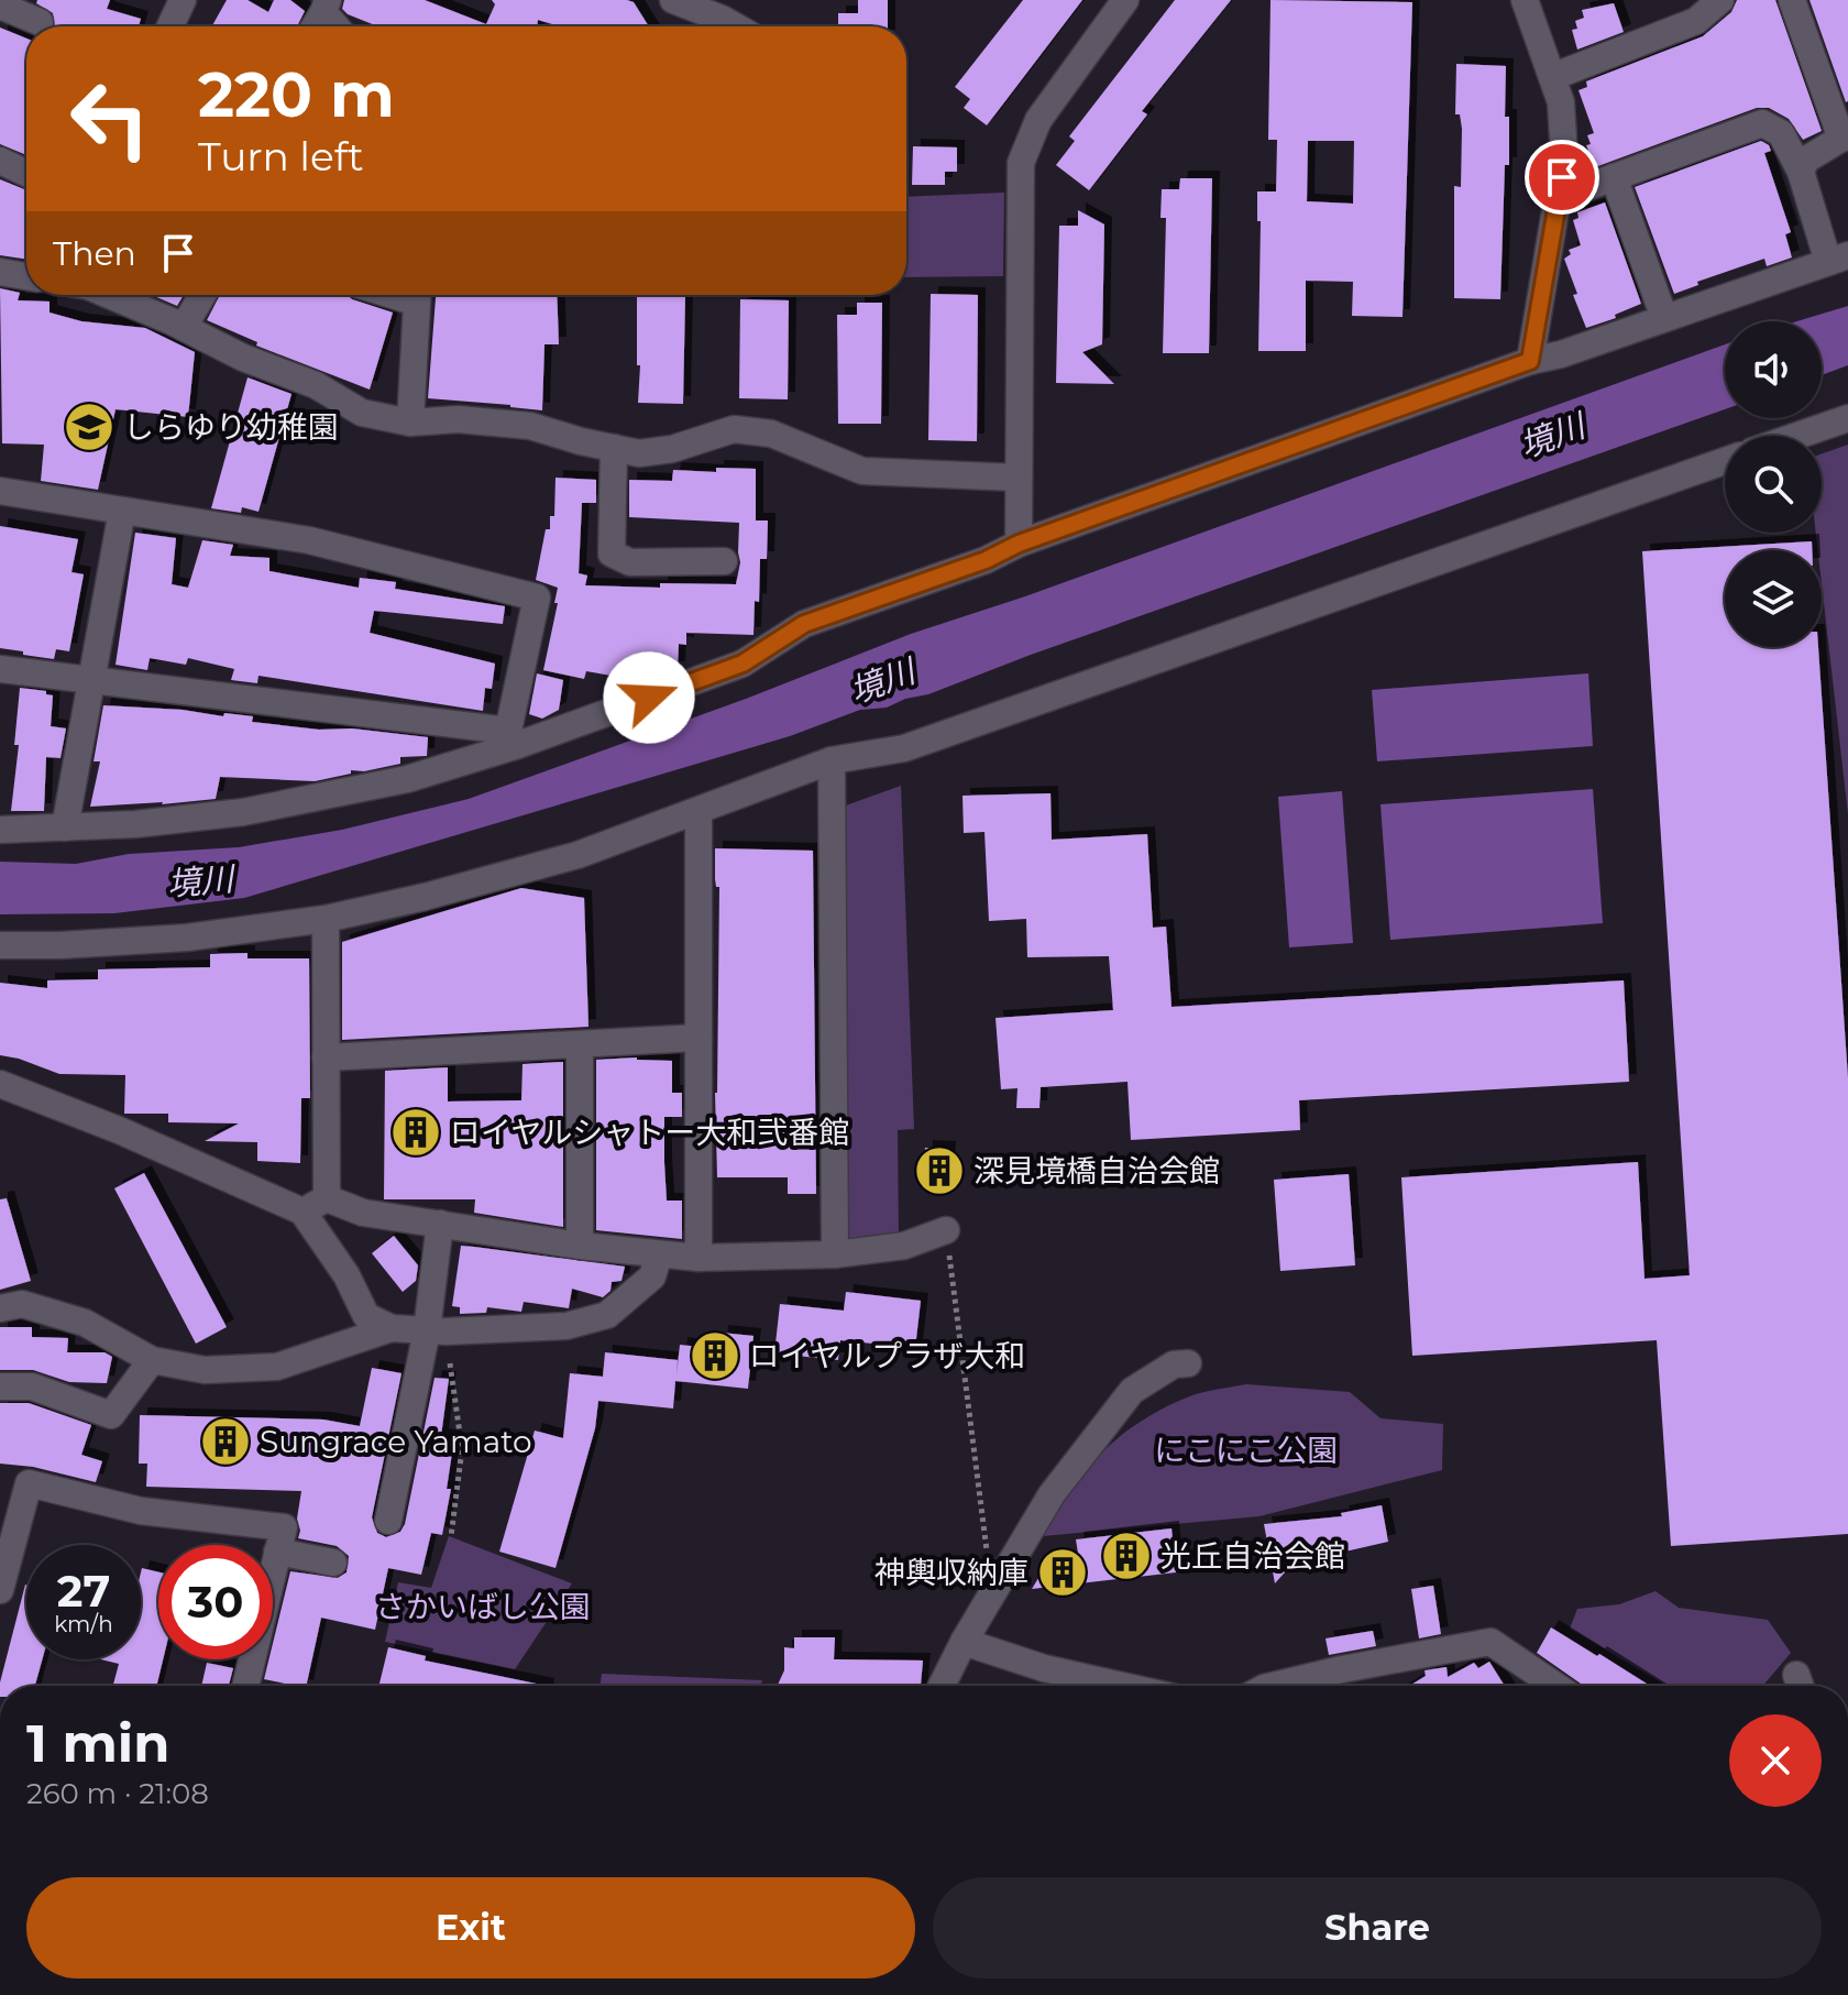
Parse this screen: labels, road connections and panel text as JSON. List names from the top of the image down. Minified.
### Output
{"water":["境川"],"parks":["にこにこ公園","さかいばし公園"],"places":{"school or university":["しらゆり幼稚園"],"building":["ロイヤルシャトー大和弐番館","深見境橋自治会館","ロイヤルプラザ大和","Sungrace Yamato","光丘自治会館","神輿収納庫"]},"page":{"turn":["220 m","Turn left"],"then":"Then","speed":"27 km/h","limit":"30","heading":["1 min","260 m · 21:08"],"buttons":["Exit","Share"]}}
